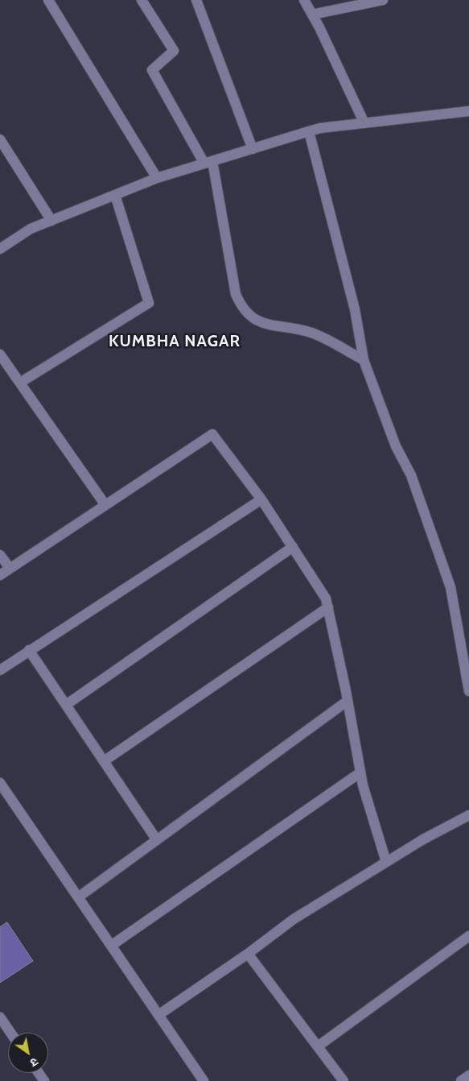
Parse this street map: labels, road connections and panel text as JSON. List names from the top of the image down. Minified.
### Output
{"districts":["KUMBHA NAGAR"],"north":"bottom right"}
